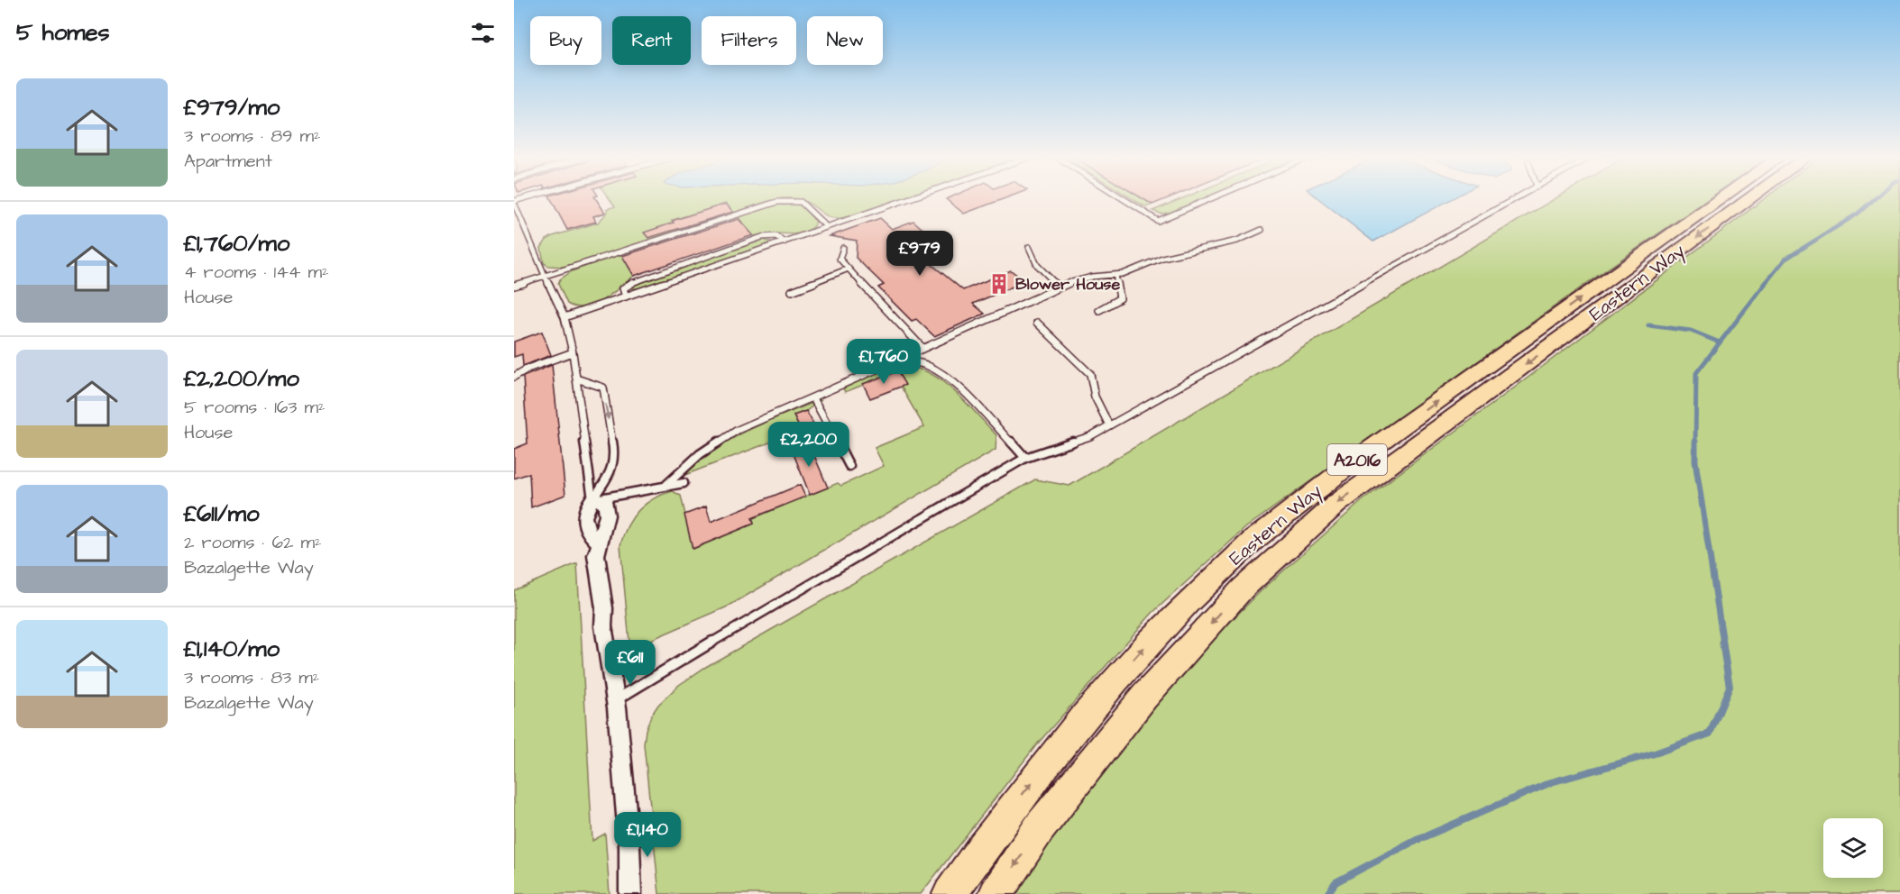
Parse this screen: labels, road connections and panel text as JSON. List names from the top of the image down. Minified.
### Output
{"streets":{"main road":["Eastern Way","A2016"]},"places":{"building":["Blower House"]},"page":{"heading":"5 homes","chip":["Buy","Rent","Filters","New"],"list":[{"name":"£979/mo","note":"3 rooms · 89 m² · Apartment"},{"name":"£1,760/mo","note":"4 rooms · 144 m² · House"},{"name":"£2,200/mo","note":"5 rooms · 163 m² · House"},{"name":"£611/mo","note":"2 rooms · 62 m² · Bazalgette Way"},{"name":"£1,140/mo","note":"3 rooms · 83 m² · Bazalgette Way"}],"price":["£979","£1,760","£2,200","£611","£1,140"]}}
